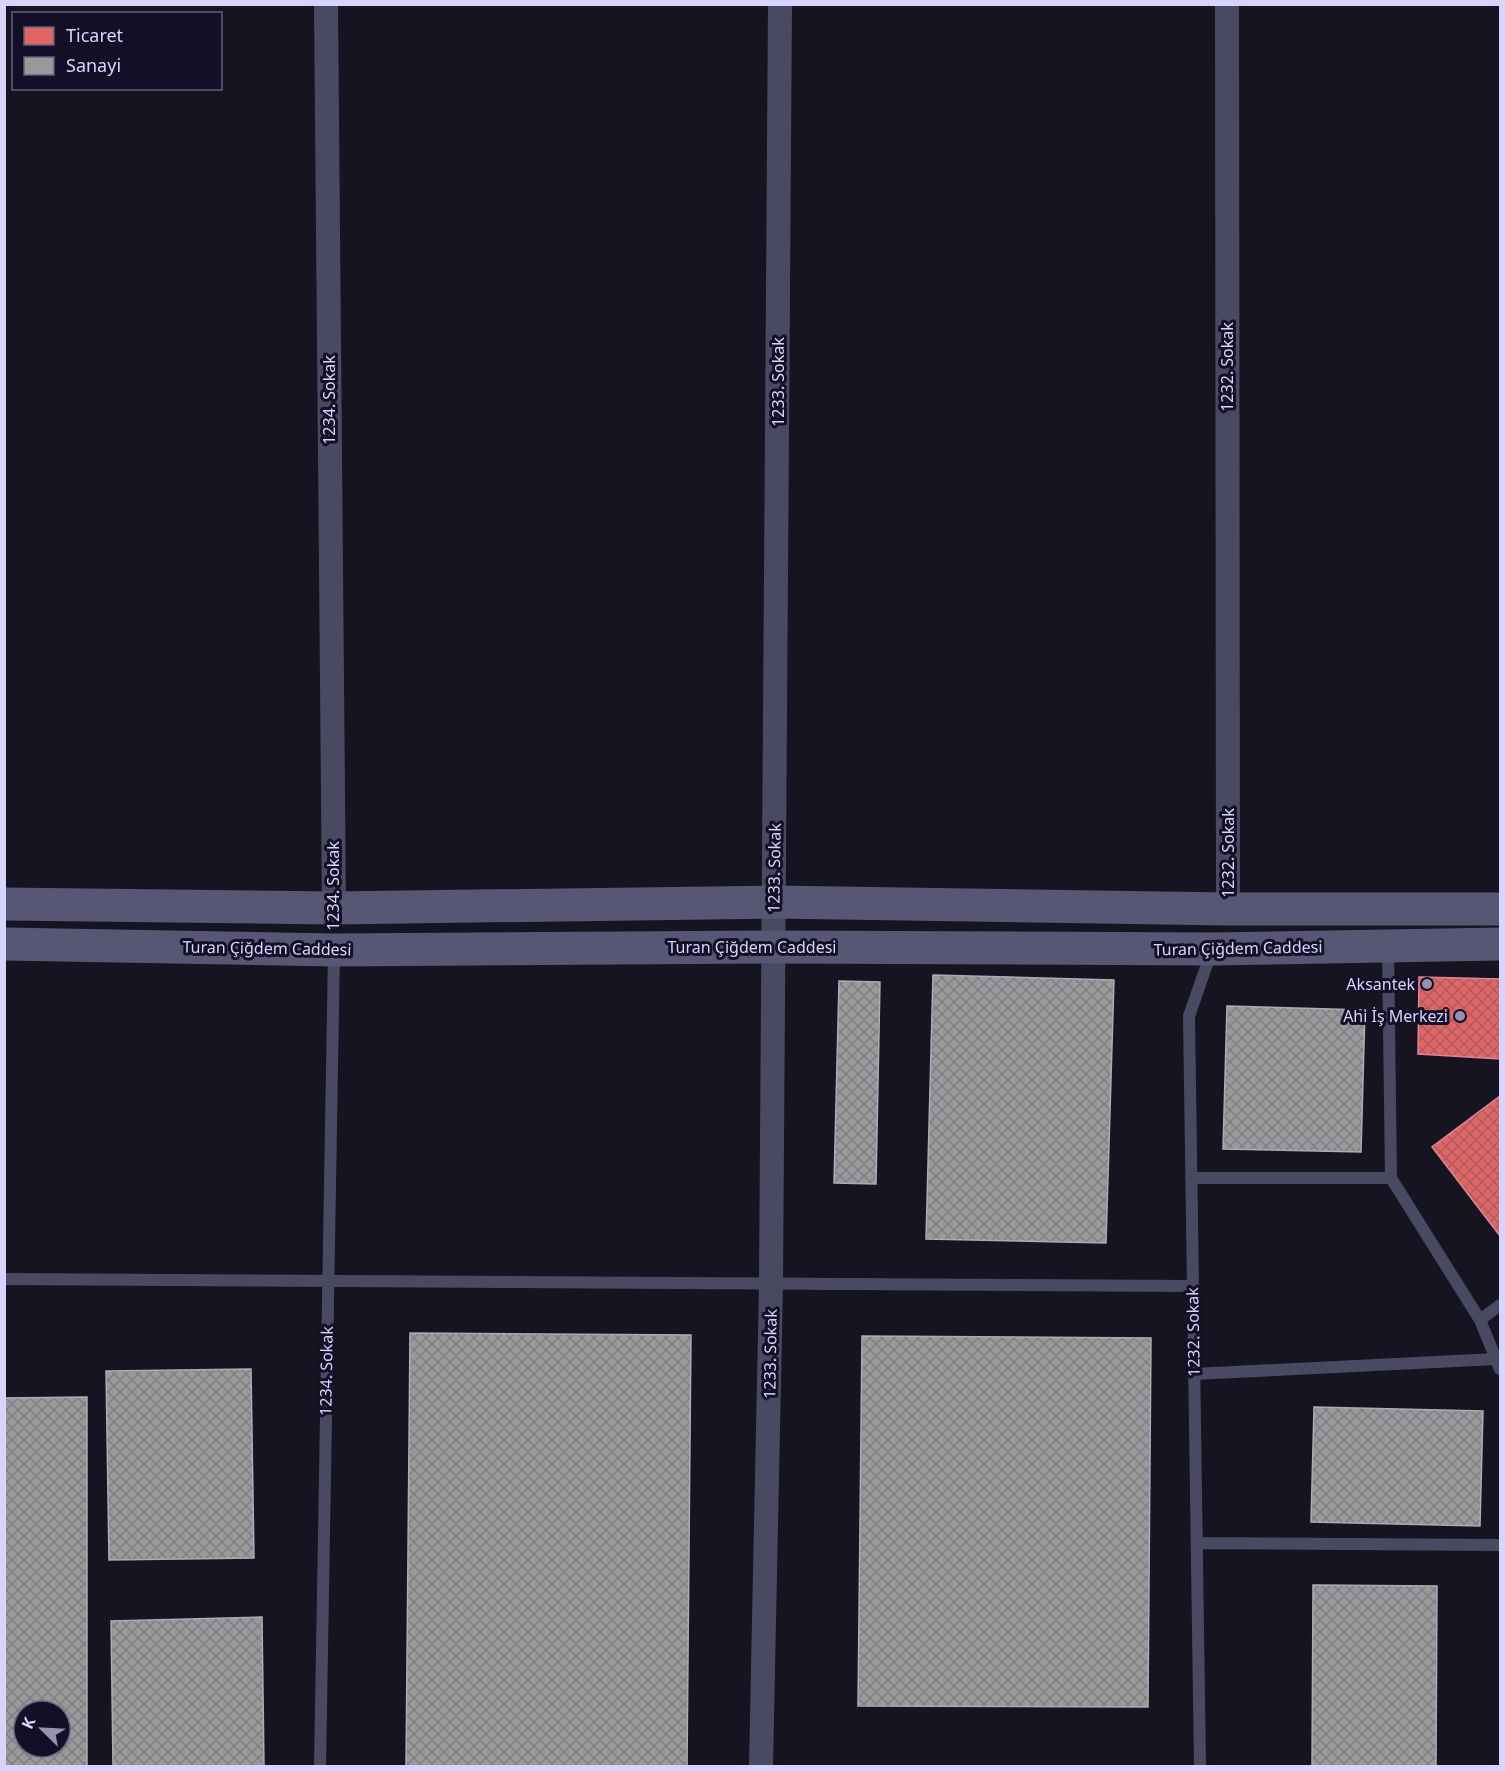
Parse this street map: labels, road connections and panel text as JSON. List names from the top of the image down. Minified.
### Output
{"streets":{"street":["1232. Sokak","1233. Sokak","1234. Sokak","Turan Çiğdem Caddesi"]},"crossings":[["1232. Sokak","Turan Çiğdem Caddesi"],["1233. Sokak","Turan Çiğdem Caddesi"],["1234. Sokak","Turan Çiğdem Caddesi"]],"places":["Aksantek","Ahi İş Merkezi"],"legend":["Ticaret","Sanayi"],"north":"top left"}
